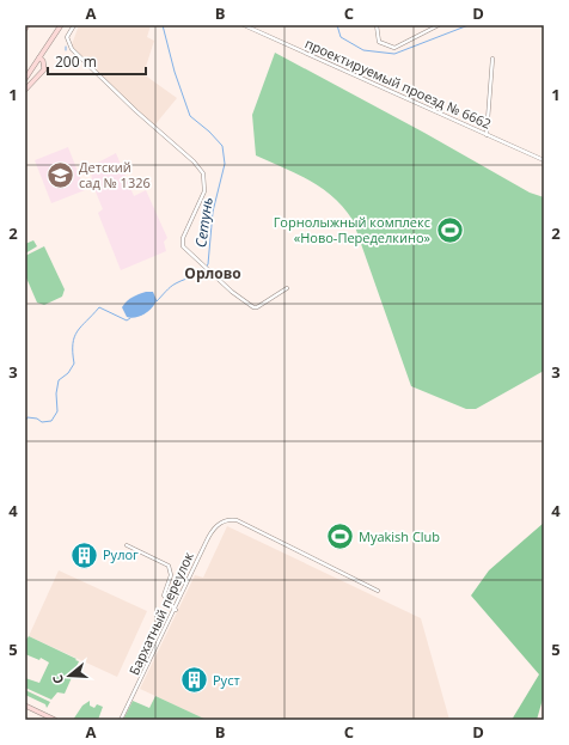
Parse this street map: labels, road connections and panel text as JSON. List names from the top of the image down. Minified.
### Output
{"streets":{"street":["проектируемый проезд № 6662","Бархатный переулок"]},"districts":["Орлово"],"water":["Сетунь"],"places":{"school or university":["Детский сад № 1326"],"sports":["Горнолыжный комплекс «Ново-Переделкино»","Myakish Club"],"building":["Рулог","Руст"]},"scale_bar":"200 m","north":"left","grid":{"columns":["A","B","C","D"],"rows":["1","2","3","4","5"]}}
